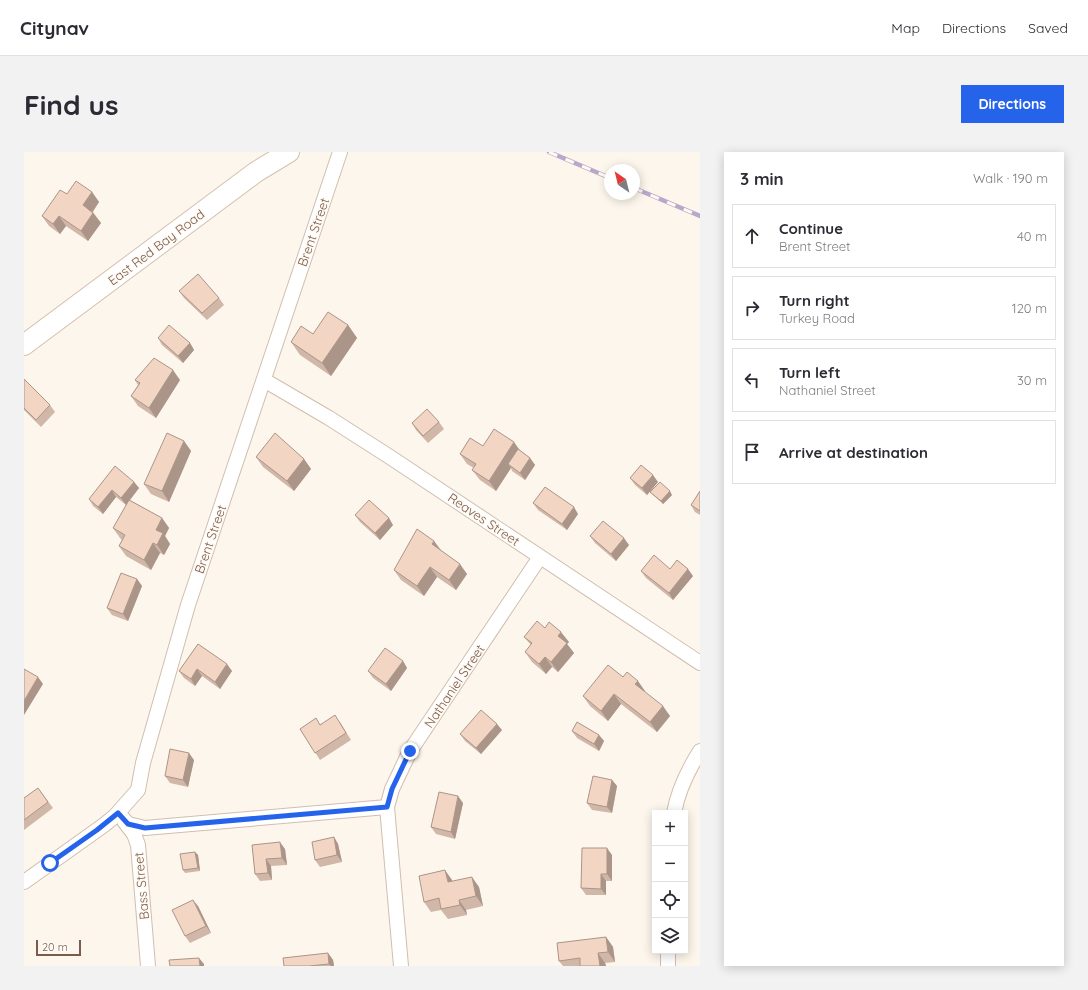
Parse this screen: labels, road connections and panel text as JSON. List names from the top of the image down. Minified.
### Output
{"streets":{"street":["Brent Street","East Red Bay Road","Reaves Street","Nathaniel Street","Bass Street"]},"crossings":[["Brent Street","Reaves Street"],["Brent Street","Bass Street"],["Reaves Street","Nathaniel Street"]],"scale_bar":"20 m","north":"top left","page":{"header":"Citynav","nav":["Map","Directions","Saved"],"buttons":"Directions","title":"Find us","heading":["3 min","Walk · 190 m"],"list":[["Continue","Brent Street","40 m"],["Turn right","Turkey Road","120 m"],["Turn left","Nathaniel Street","30 m"],"Arrive at destination"],"map_buttons":["+","−"],"scale":"20 m"}}
